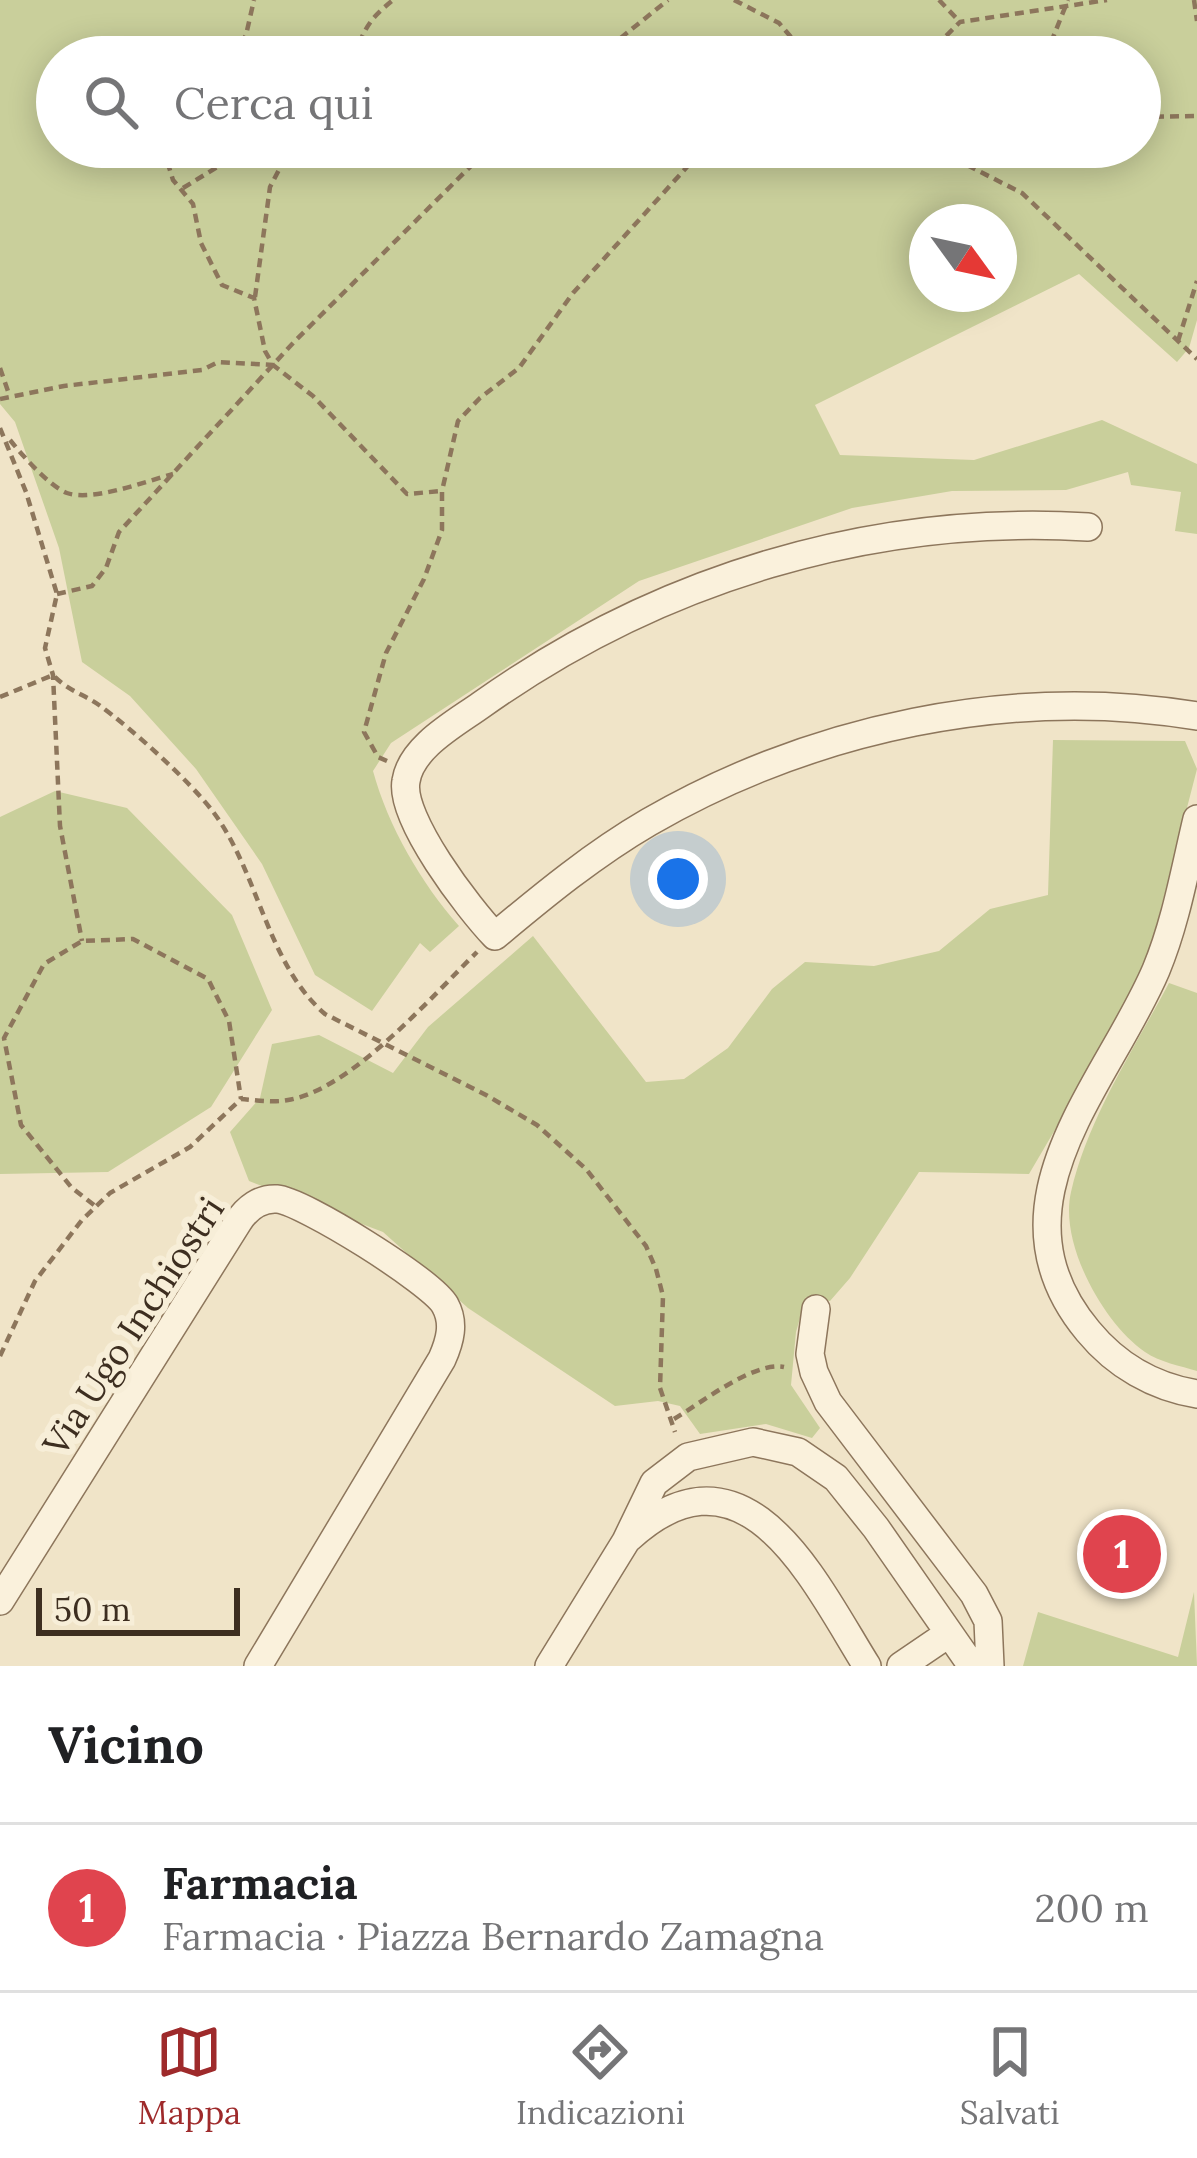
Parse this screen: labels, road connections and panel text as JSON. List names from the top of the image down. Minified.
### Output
{"streets":{"street":["Via Ugo Inchiostri"]},"scale_bar":"50 m","north":"bottom right","page":{"search":"Cerca qui","pins":"1","scale":"50 m","heading":"Vicino","list":[{"mark":"1","name":"Farmacia","note":"Farmacia · Piazza Bernardo Zamagna","value":"200 m"}],"nav":["Mappa","Indicazioni","Salvati"]}}
